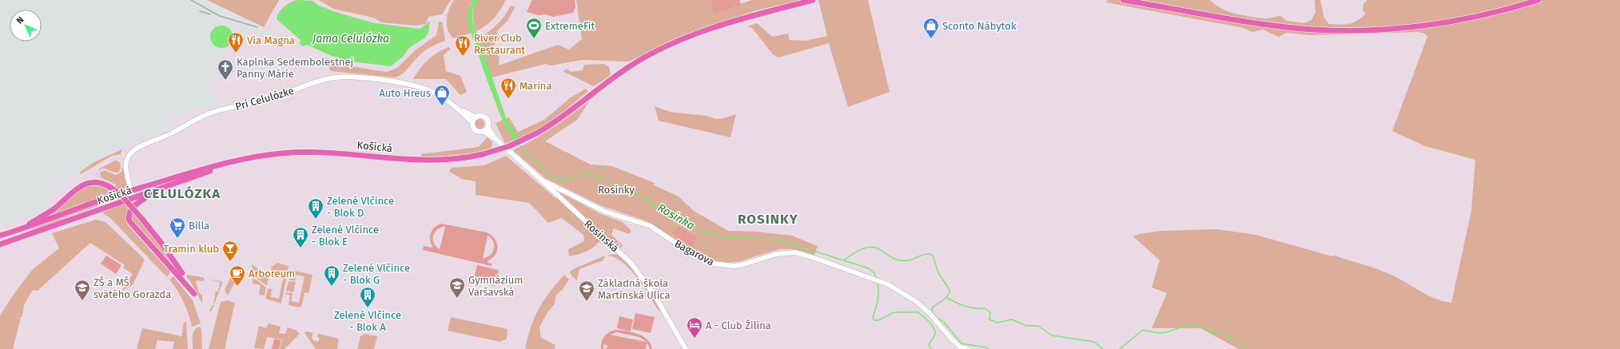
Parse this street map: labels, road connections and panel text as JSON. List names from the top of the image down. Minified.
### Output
{"streets":{"main road":["Košická"],"street":["Pri Celulózke","Rosinská","Bagarova"]},"crossings":[["Pri Celulózke","Košická"],["Pri Celulózke","Rosinská"],["Rosinská","Bagarova"]],"districts":["CELULÓZKA","ROSINKY"],"water":["Jama Celulózka","Rosinka"],"parks":["Rosinky"],"places":{"sports":["ExtremeFit"],"shop":["Sconto Nábytok","Auto Hreus"],"restaurant":["Via Magna","River Club Restaurant","Marína"],"church":["Kaplnka Sedembolestnej Panny Márie"],"building":["Zelené Vlčince - Blok D","Zelené Vlčince - Blok E","Zelené Vlčince - Blok G","Zelené Vlčince - Blok A"],"supermarket":["Billa"],"bar":["Tramín klub"],"cafe":["Arboreum"],"school or university":["Gymnázium Varšavská","ZŠ a MŠ svätého Gorazda","Základná škola Martinská Ulica"],"hotel":["A - Club Žilina"]},"north":"top left"}
